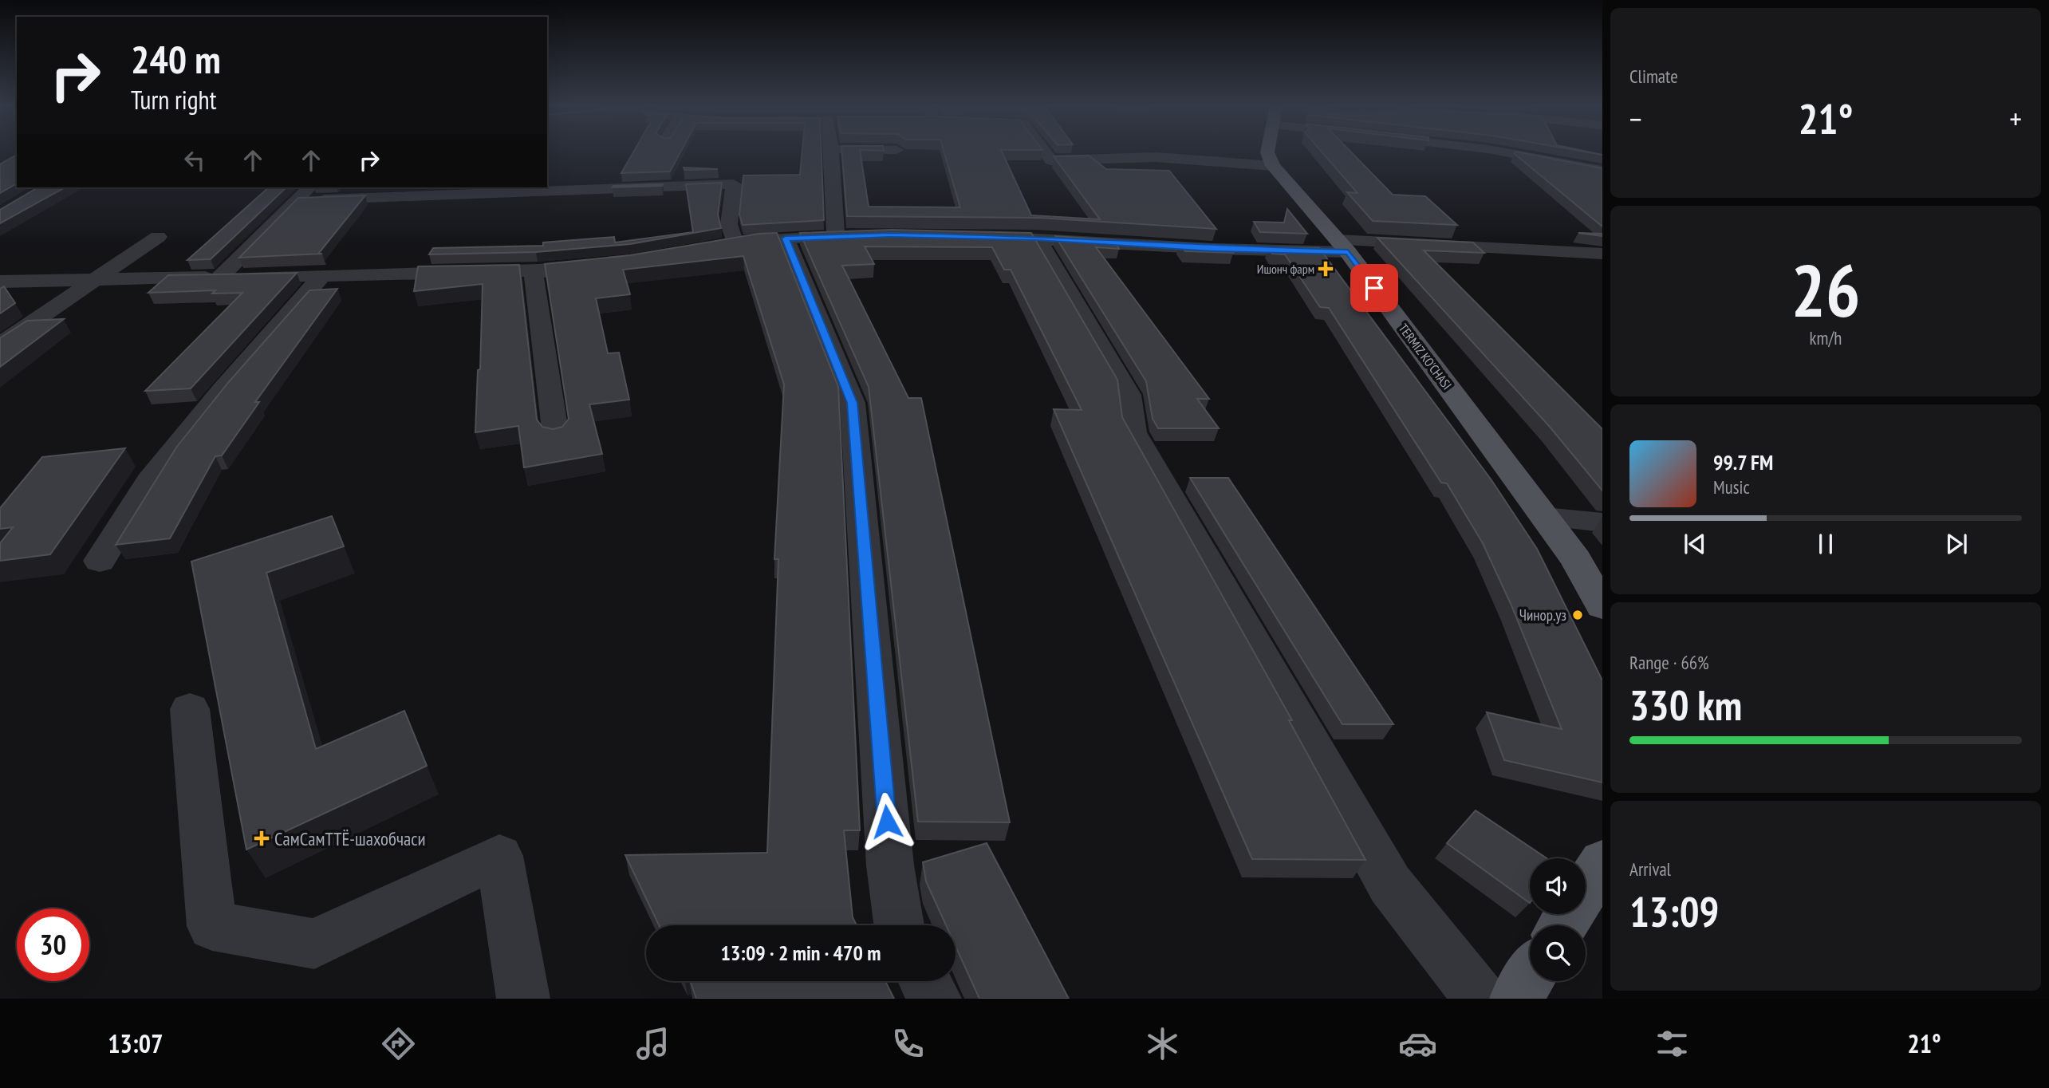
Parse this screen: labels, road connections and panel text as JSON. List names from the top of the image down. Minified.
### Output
{"streets":{"main road":["TERMIZ KO'CHASI"]},"places":{"health":["Ишонч фарм","СамСамТТЁ-шахобчаси"],"other":["Чинор.уз"]},"page":{"tile":["Climate",["26","km/h"],["Range · 66%","330 km"],["Arrival","13:09"]],"turn":["240 m","Turn right"],"heat":["−","21°","+"],"song":["99.7 FM","Music"],"limit":"30","trip":"13:09 · 2 min · 470 m","tabs":["13:07","21°"]}}
